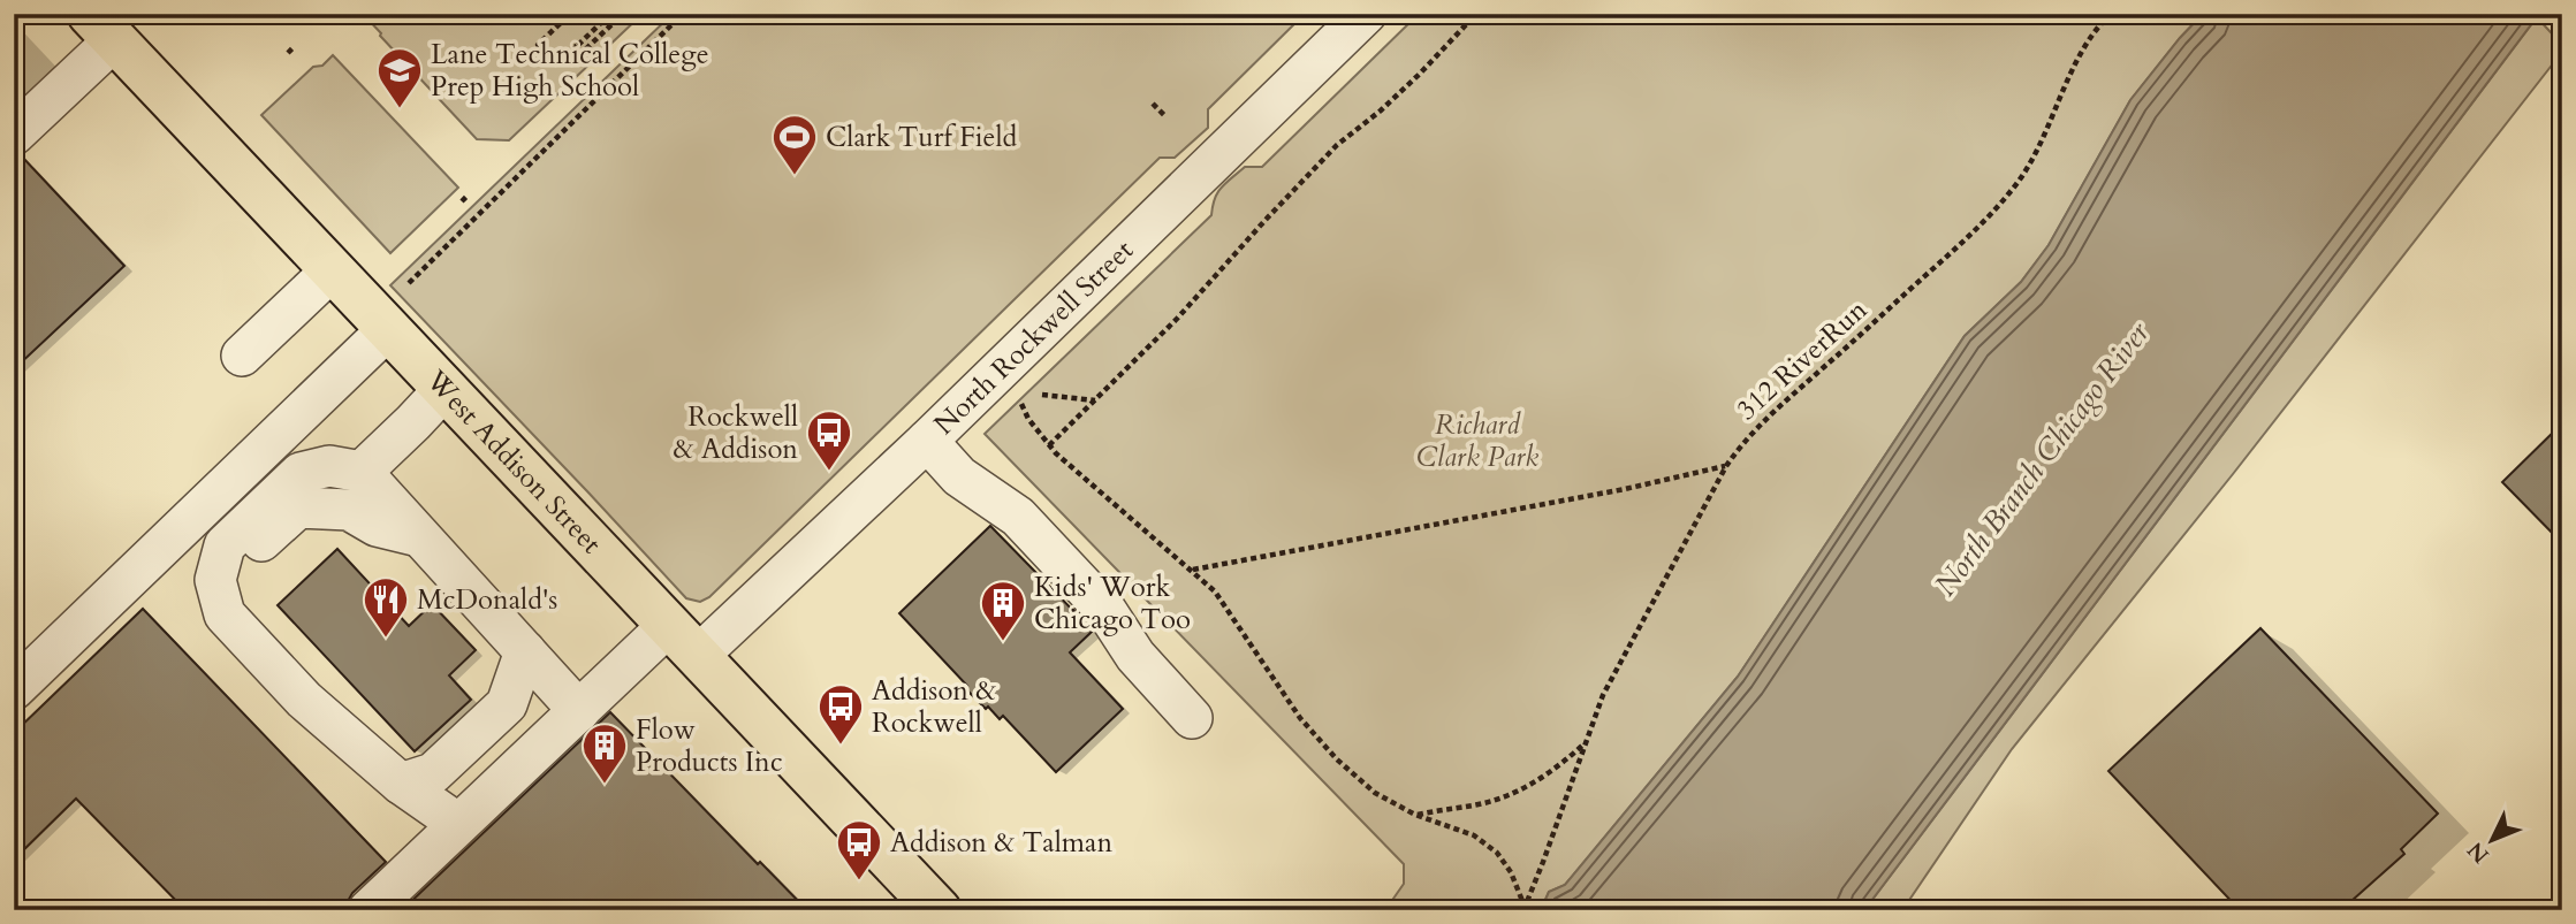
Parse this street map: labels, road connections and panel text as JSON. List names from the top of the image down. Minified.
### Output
{"streets":{"main road":["West Addison Street"],"street":["North Rockwell Street"],"path":["312 RiverRun"]},"crossings":[["North Rockwell Street","West Addison Street"]],"water":["North Branch Chicago River"],"parks":["Richard Clark Park"],"places":{"school or university":["Lane Technical College Prep High School"],"sports":["Clark Turf Field"],"bus stop":["Rockwell & Addison","Addison & Rockwell","Addison & Talman"],"restaurant":["McDonald's"],"building":["Kids' Work Chicago Too","Flow Products Inc"]},"north":"bottom left"}
